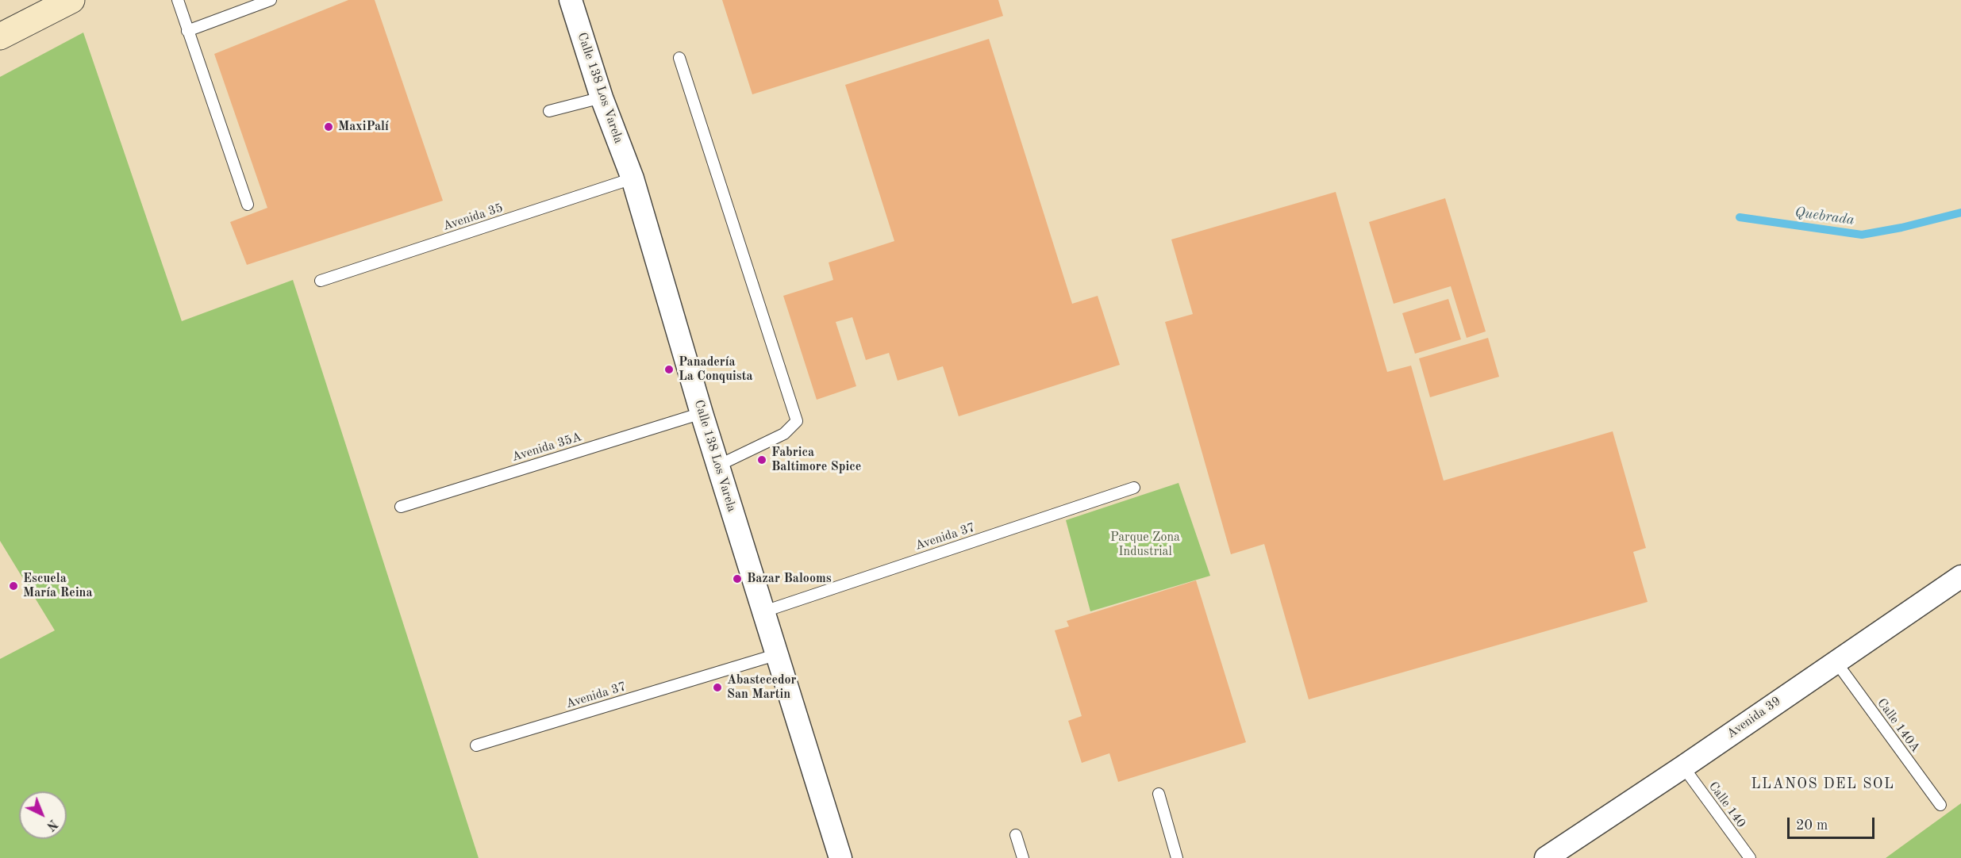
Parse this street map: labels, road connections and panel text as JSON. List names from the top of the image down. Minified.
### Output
{"streets":{"street":["Calle 138 Los Varela","Avenida 39"],"lane":["Avenida 35","Avenida 35A","Avenida 37","Calle 140A","Calle 140"]},"crossings":[["Calle 138 Los Varela","Avenida 35"],["Calle 138 Los Varela","Avenida 35A"],["Calle 138 Los Varela","Avenida 37"],["Avenida 39","Calle 140A"],["Avenida 39","Calle 140"]],"districts":["LLANOS DEL SOL"],"water":["Quebrada"],"parks":["Parque Zona Industrial"],"places":["MaxiPalí","Panadería La Conquista","Fabrica Baltimore Spice","Bazar Balooms","Escuela María Reina","Abastecedor San Martin"],"scale_bar":"20 m","north":"bottom right"}
